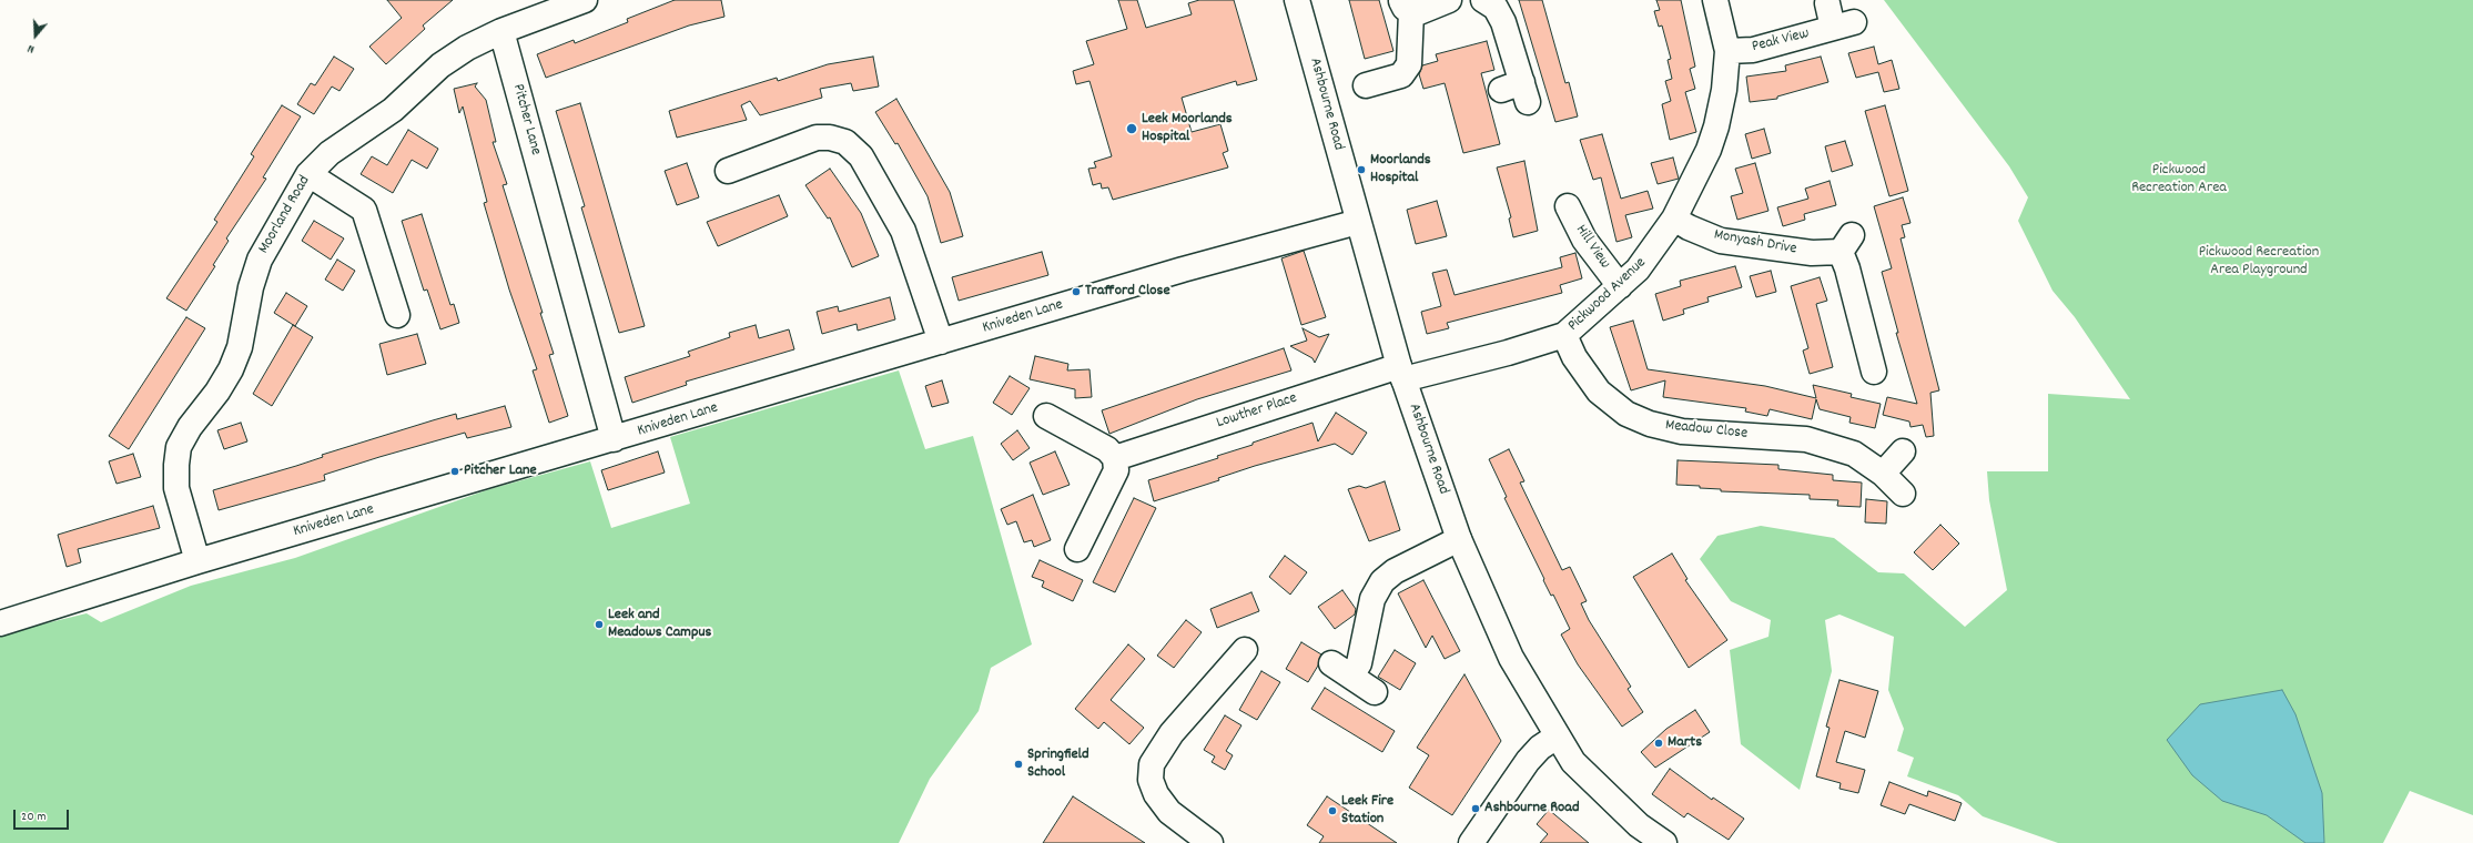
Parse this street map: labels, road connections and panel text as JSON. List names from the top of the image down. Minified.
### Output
{"streets":{"main road":["Peak View","Ashbourne Road","Pitcher Lane","Moorland Road","Monyash Drive","Hill View","Pickwood Avenue","Kniveden Lane","Lowther Place","Meadow Close"]},"crossings":[["Peak View","Pickwood Avenue"],["Ashbourne Road","Pickwood Avenue"],["Ashbourne Road","Kniveden Lane"],["Ashbourne Road","Lowther Place"],["Pitcher Lane","Moorland Road"],["Pitcher Lane","Kniveden Lane"],["Moorland Road","Kniveden Lane"],["Monyash Drive","Pickwood Avenue"],["Hill View","Pickwood Avenue"],["Pickwood Avenue","Lowther Place"],["Pickwood Avenue","Meadow Close"]],"parks":["Pickwood Recreation Area","Pickwood Recreation Area Playground"],"places":["Leek Moorlands Hospital","Moorlands Hospital","Trafford Close","Pitcher Lane","Leek and Meadows Campus","Marts","Springfield School","Ashbourne Road","Leek Fire Station"],"scale_bar":"20 m","north":"bottom"}
